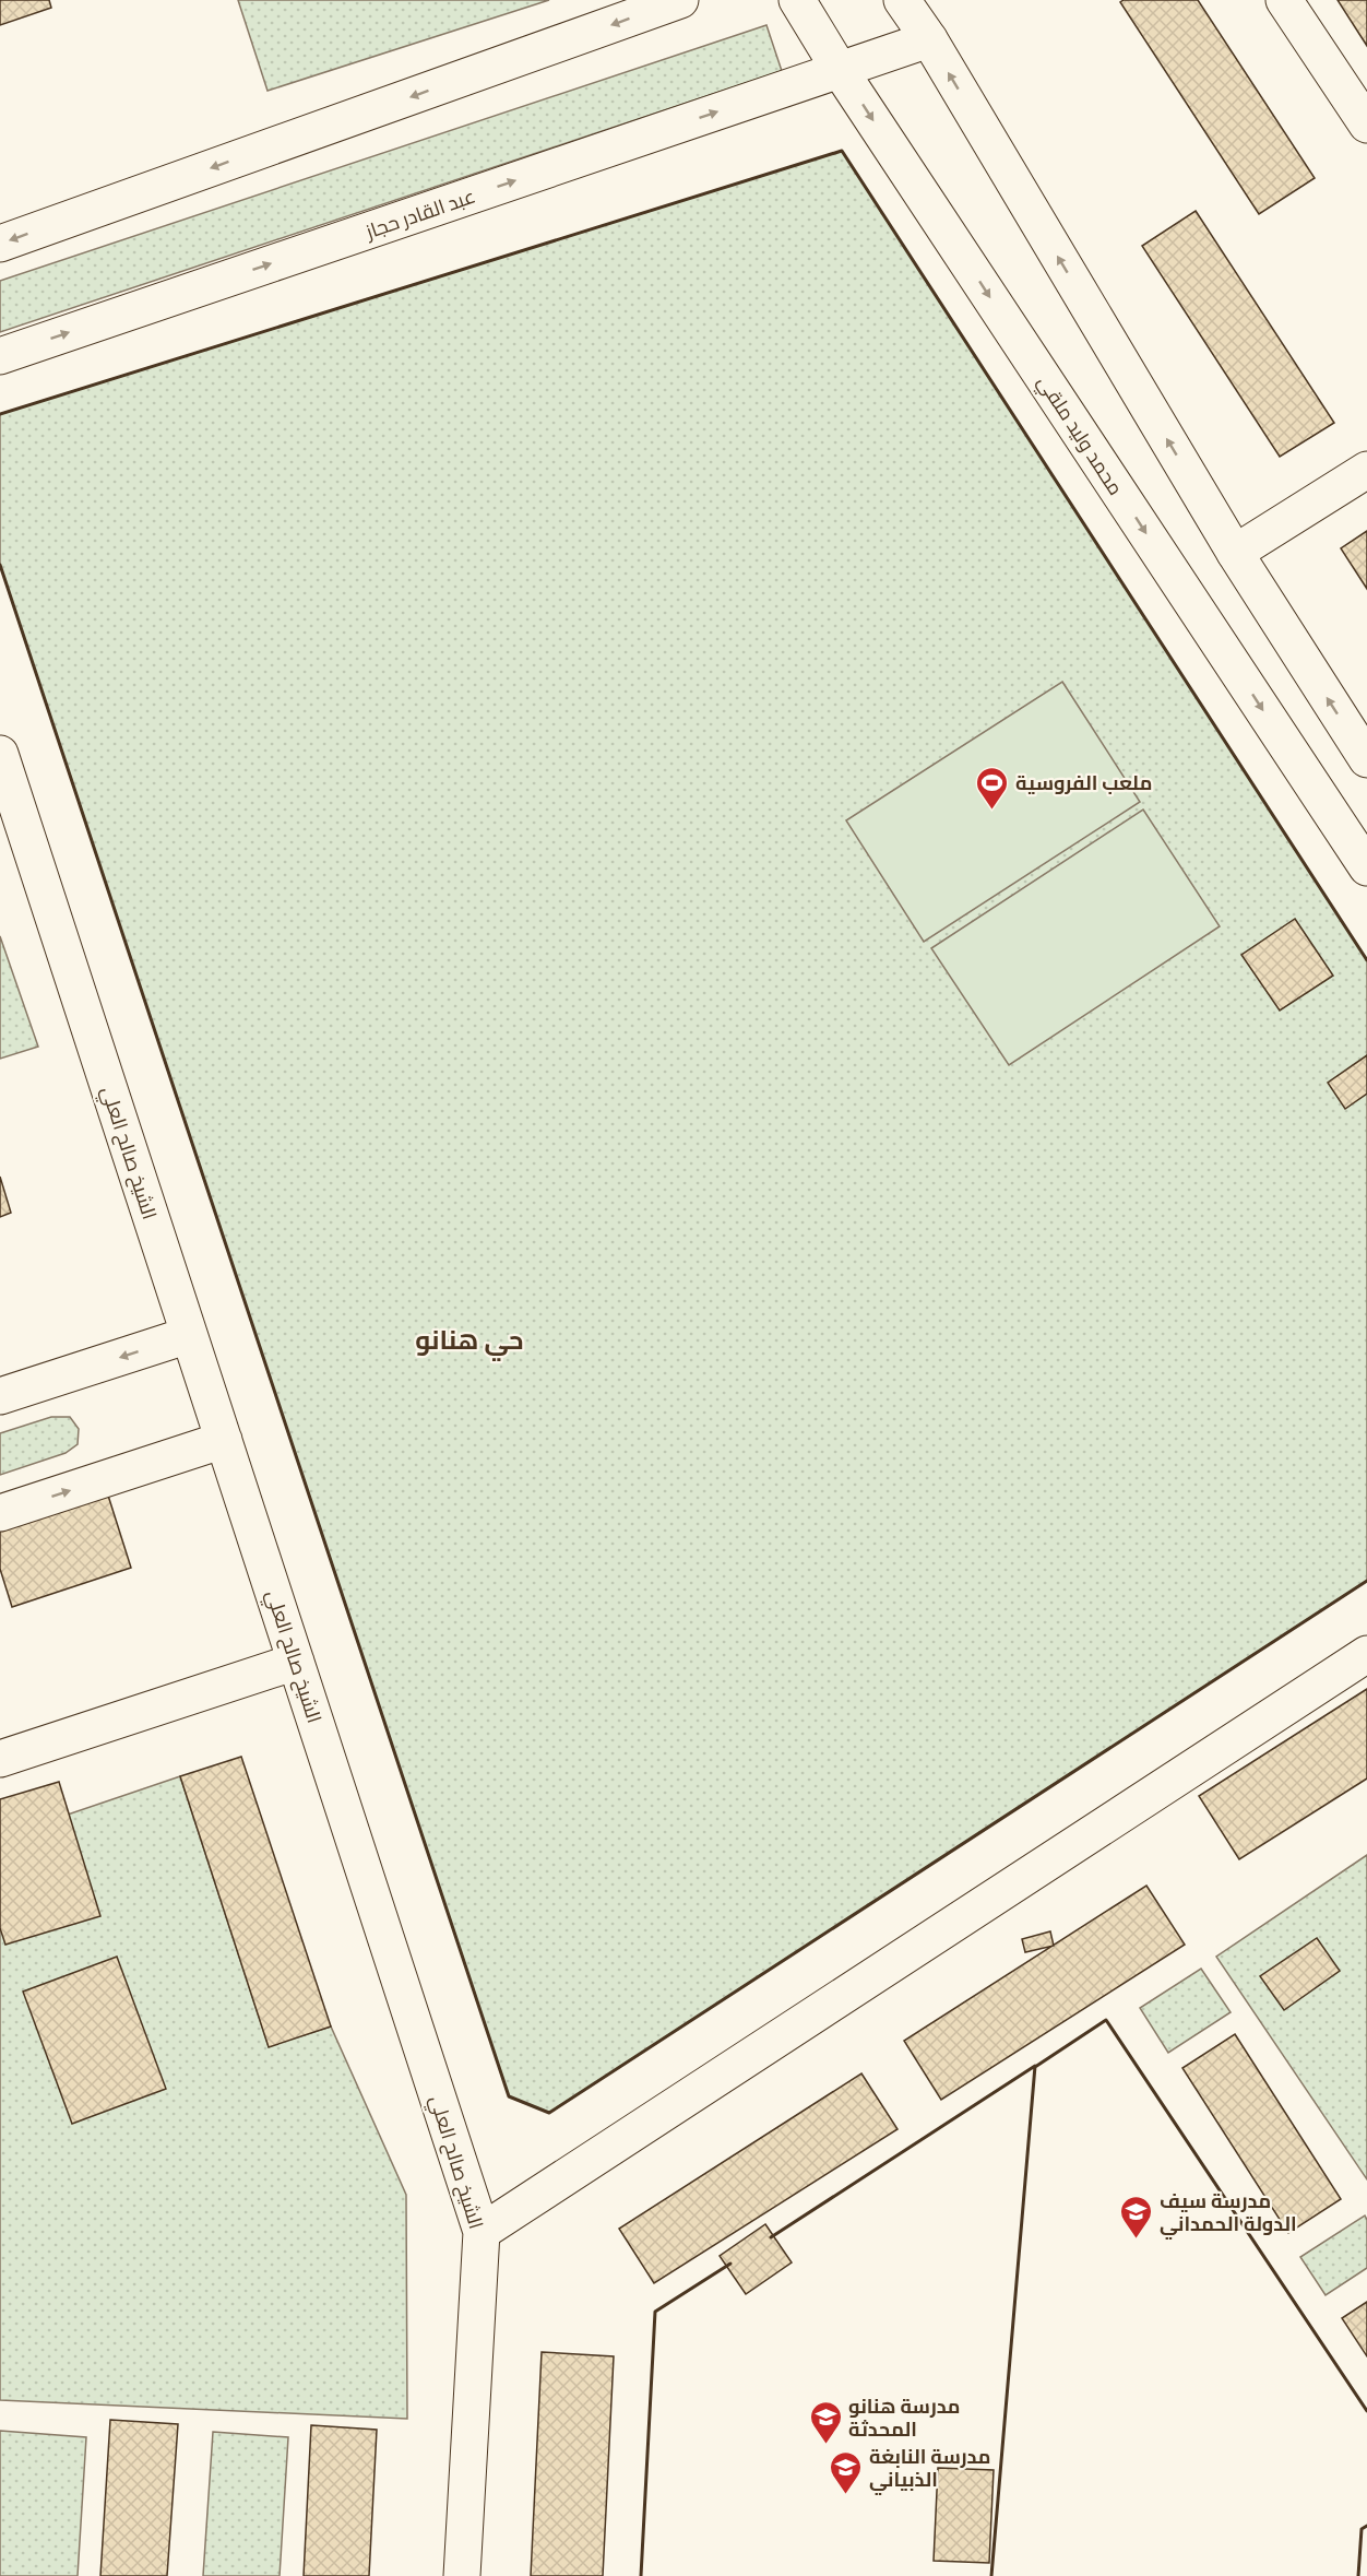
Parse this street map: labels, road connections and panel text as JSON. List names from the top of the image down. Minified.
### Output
{"streets":{"street":["عبد القادر حجاز","محمد وليد ملقي","الشيخ صالح العلي"]},"crossings":[["عبد القادر حجاز","محمد وليد ملقي"]],"districts":["حي هنانو"],"places":{"sports":["ملعب الفروسية"],"school or university":["مدرسة سيف الدولة الحمداني","مدرسة هنانو المحدثة","مدرسة النابغة الذبياني"]}}
